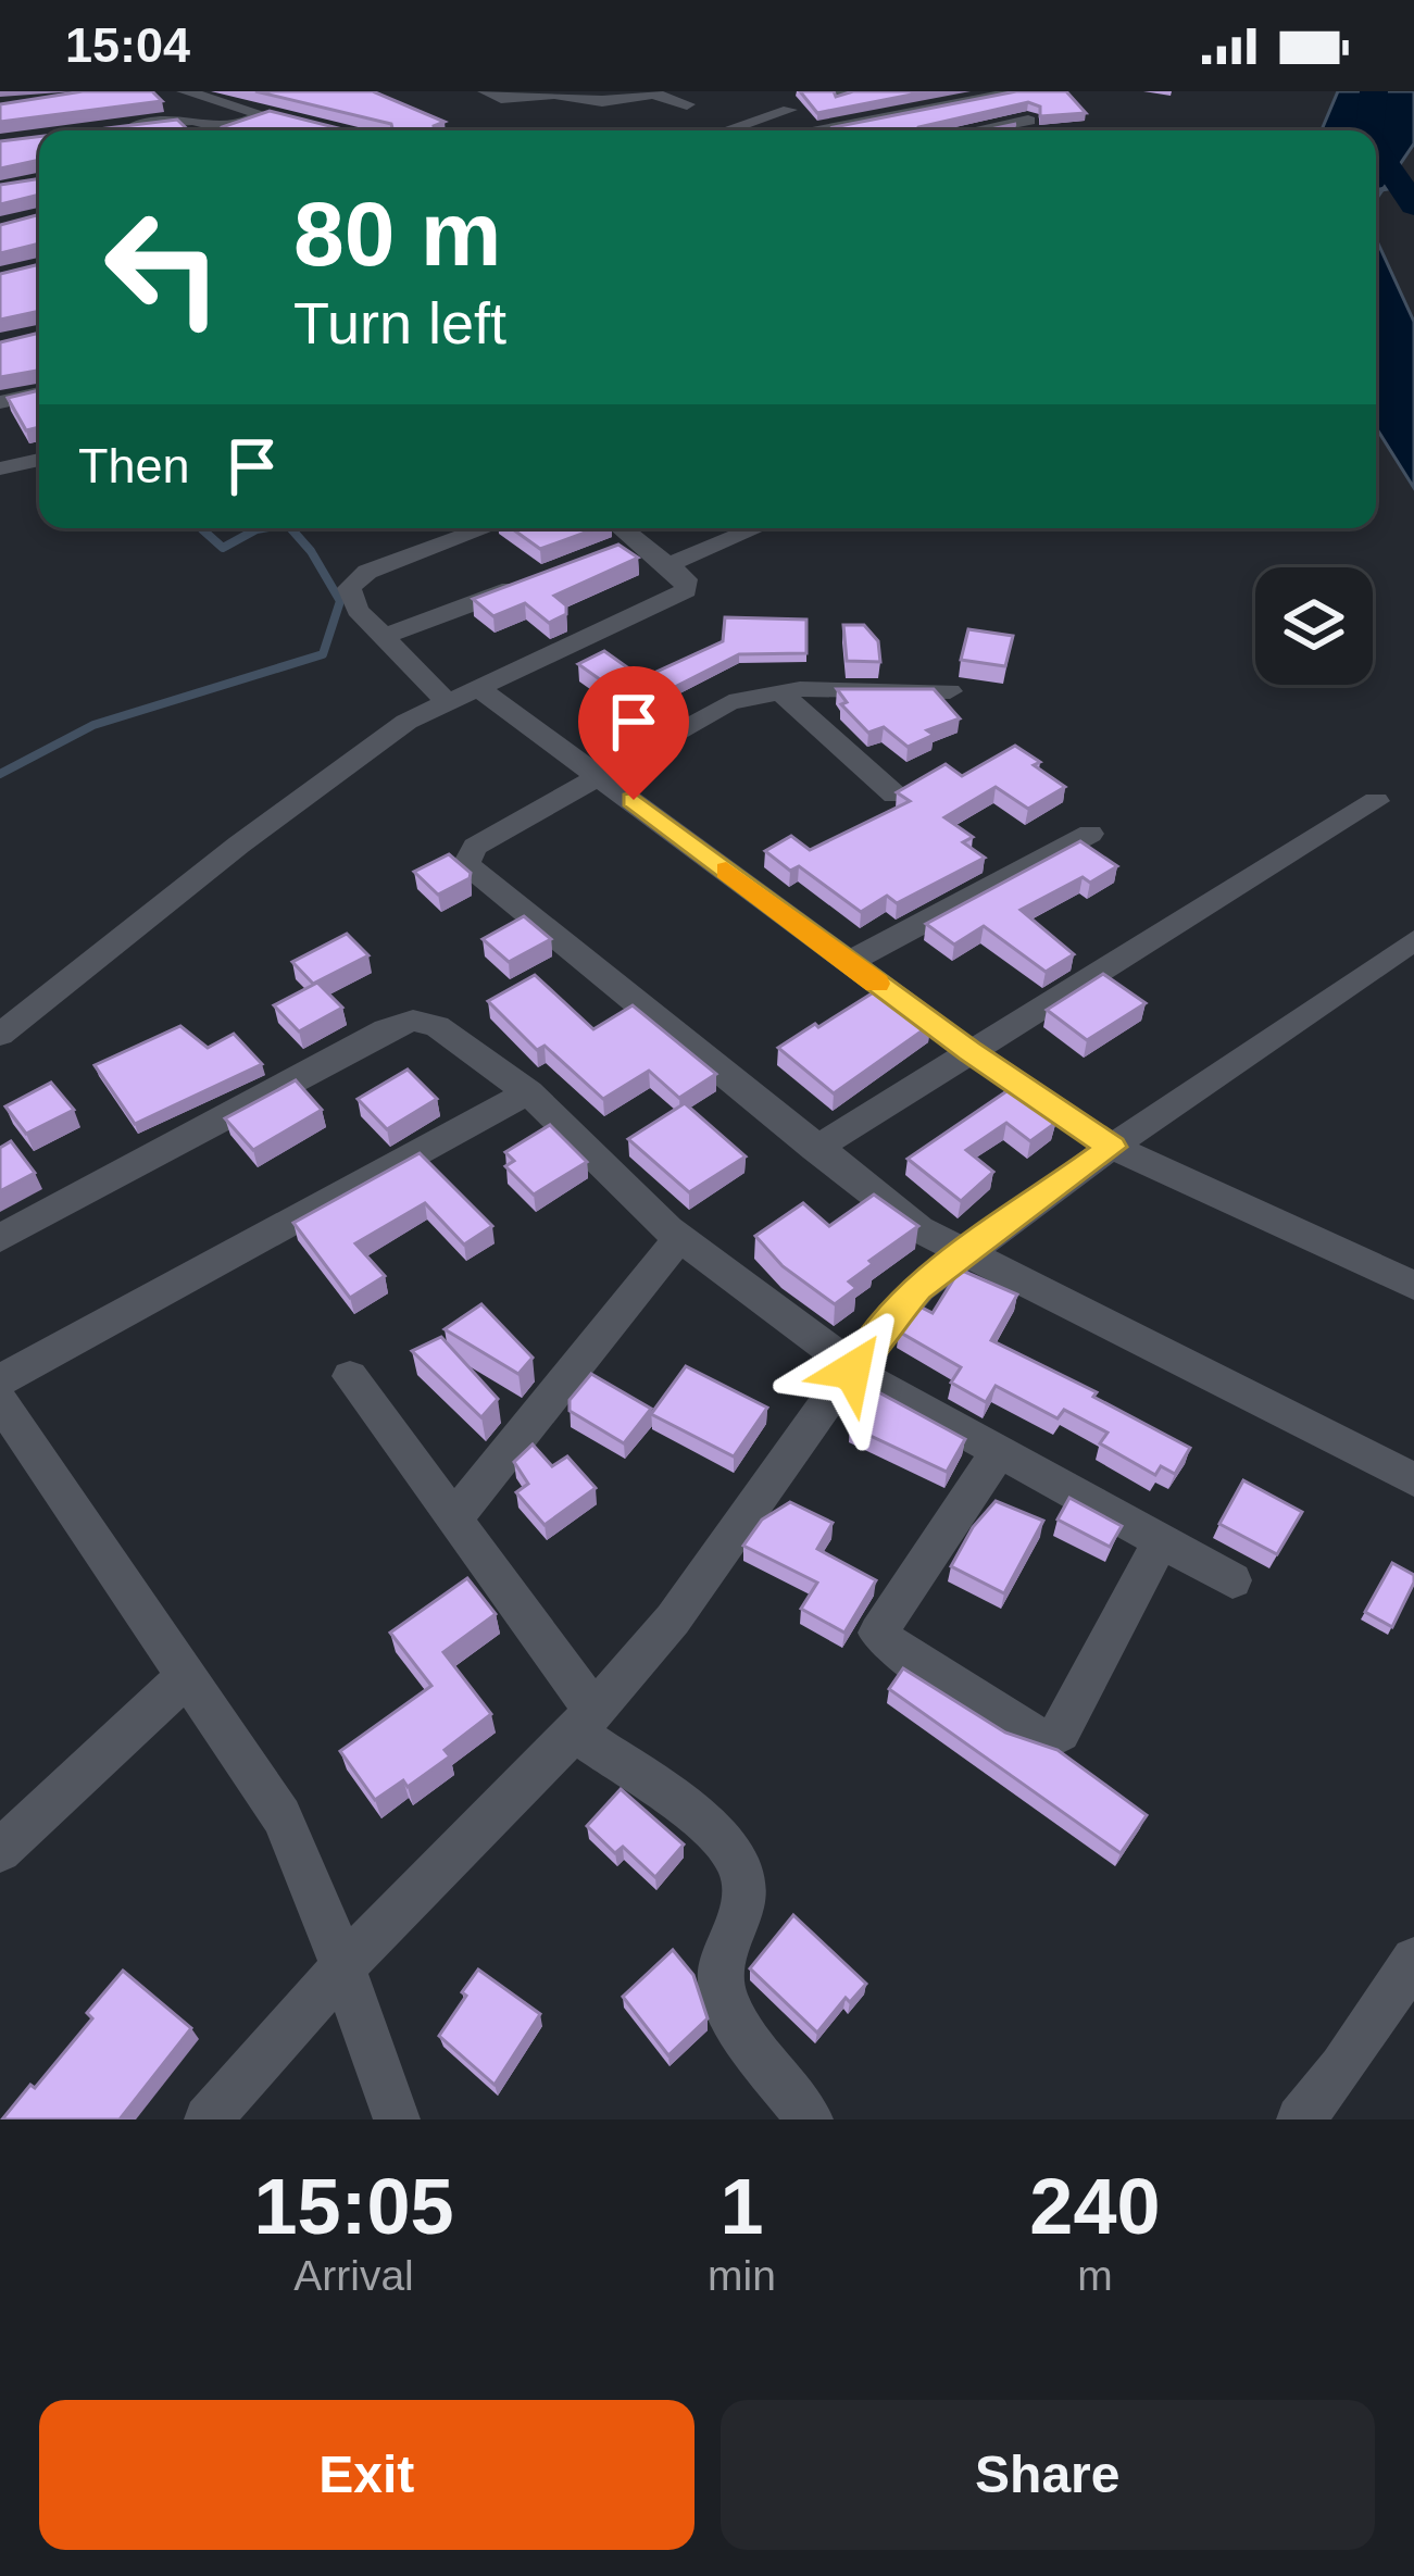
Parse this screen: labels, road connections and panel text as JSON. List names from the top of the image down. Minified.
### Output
{"page":{"status":"15:04","turn":["80 m","Turn left"],"then":"Then","eta":["15:05","Arrival","1","min","240","m"],"buttons":["Exit","Share"]}}
